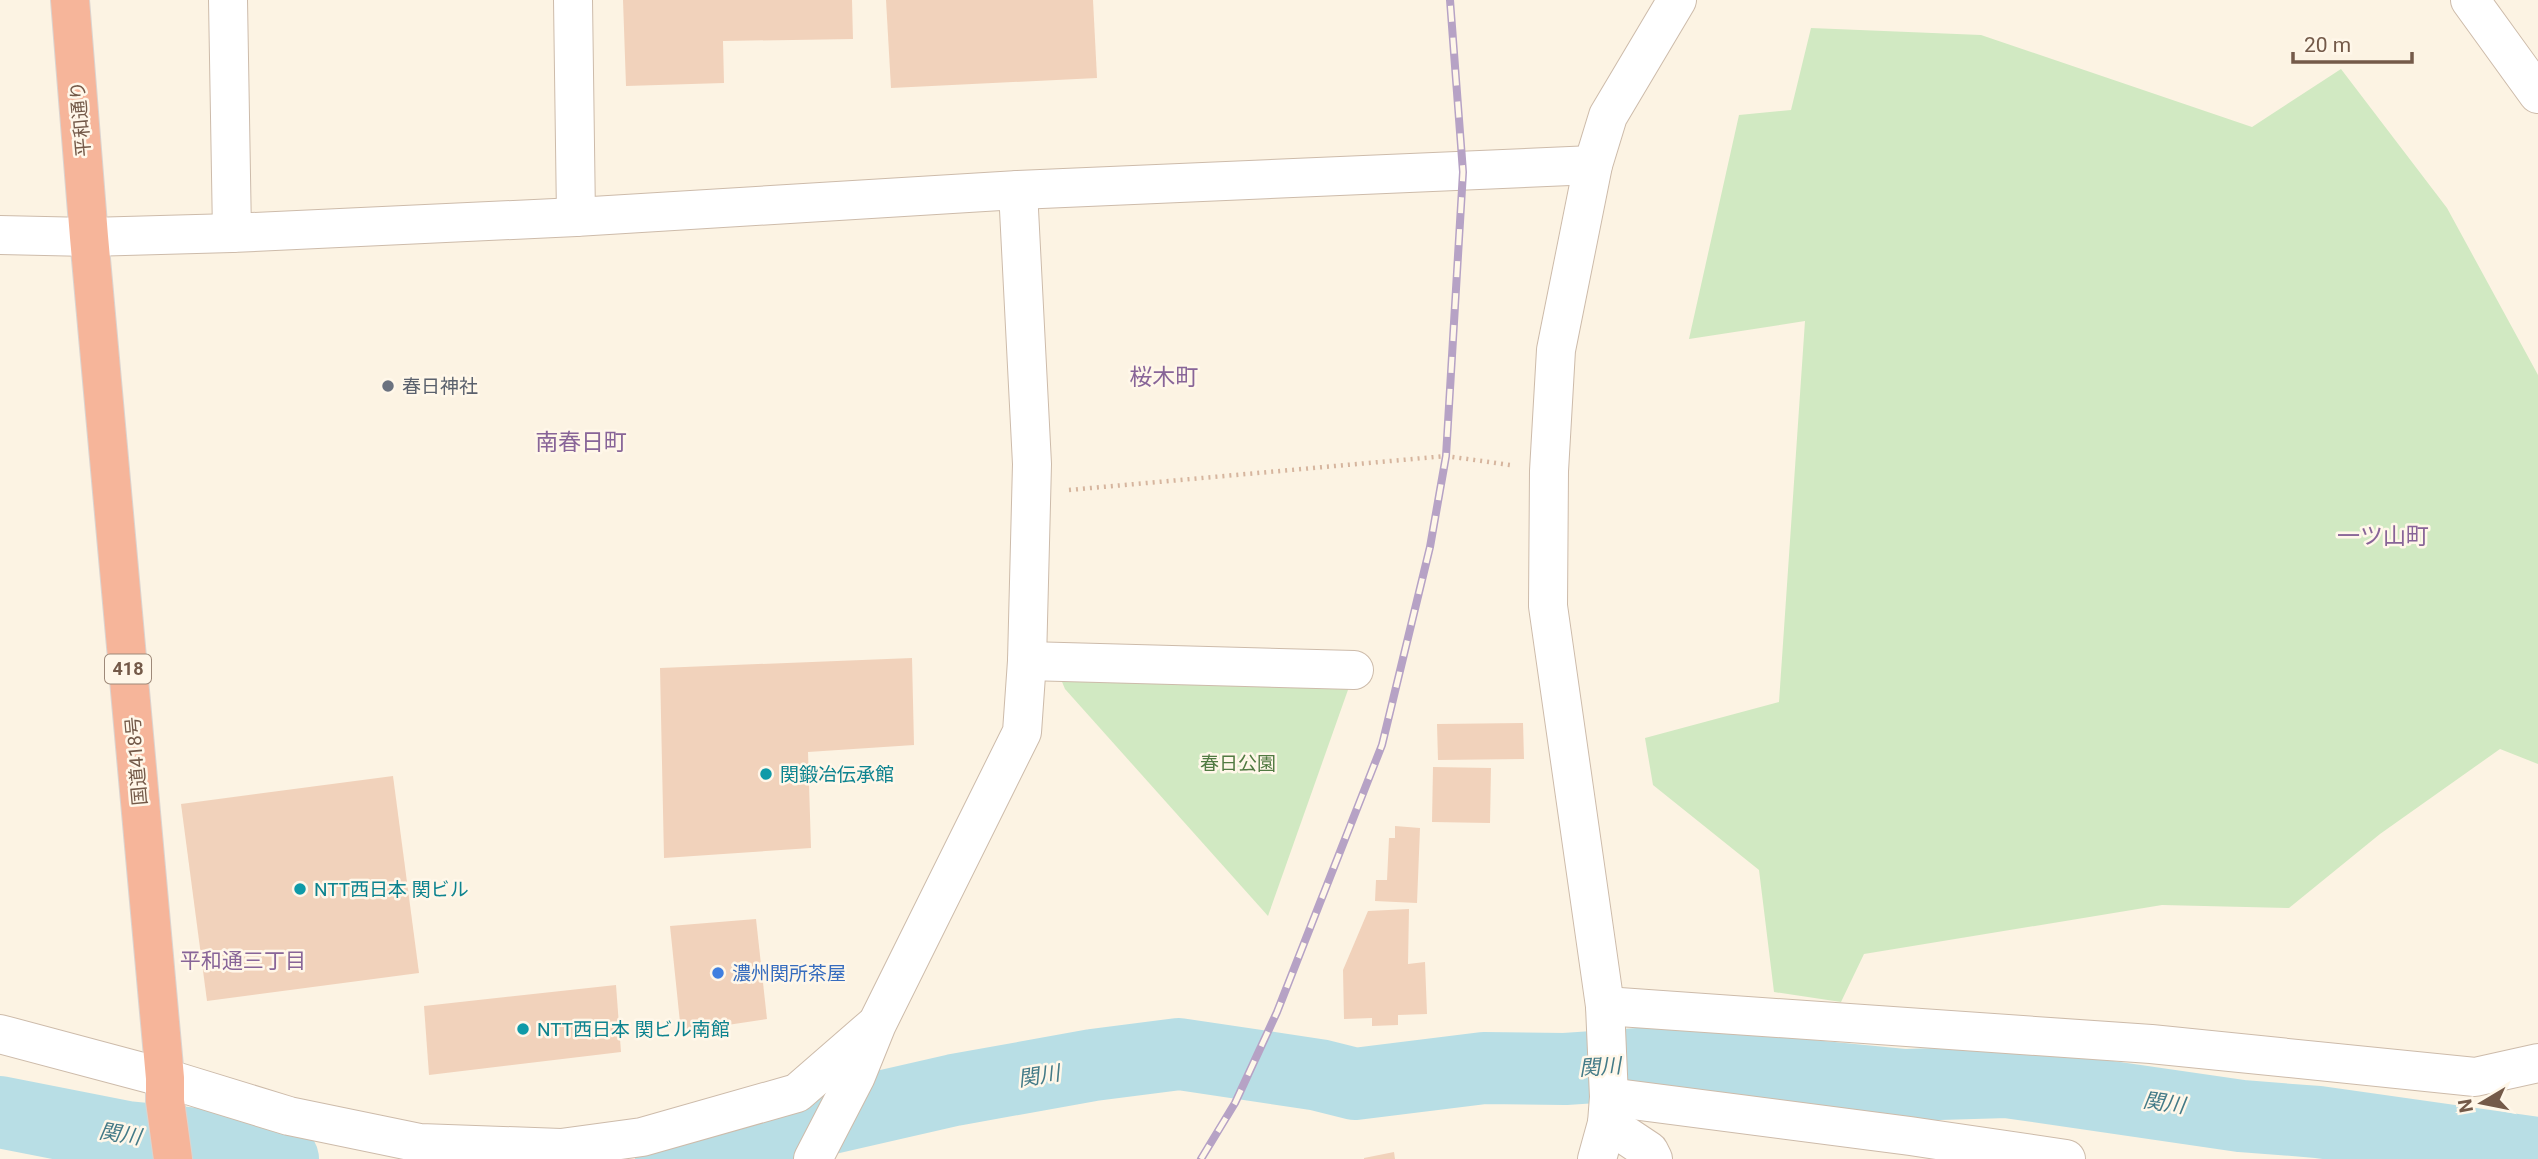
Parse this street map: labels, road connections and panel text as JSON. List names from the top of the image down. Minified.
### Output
{"streets":{"highway":["平和通り","418","国道418号"]},"crossings":[["平和通り","国道418号"]],"districts":["桜木町","南春日町","一ツ山町","平和通三丁目"],"water":["関川"],"parks":["春日公園"],"places":["春日神社","関鍛冶伝承館","NTT西日本 関ビル","濃州関所茶屋","NTT西日本 関ビル南館"],"scale_bar":"20 m","north":"left"}
